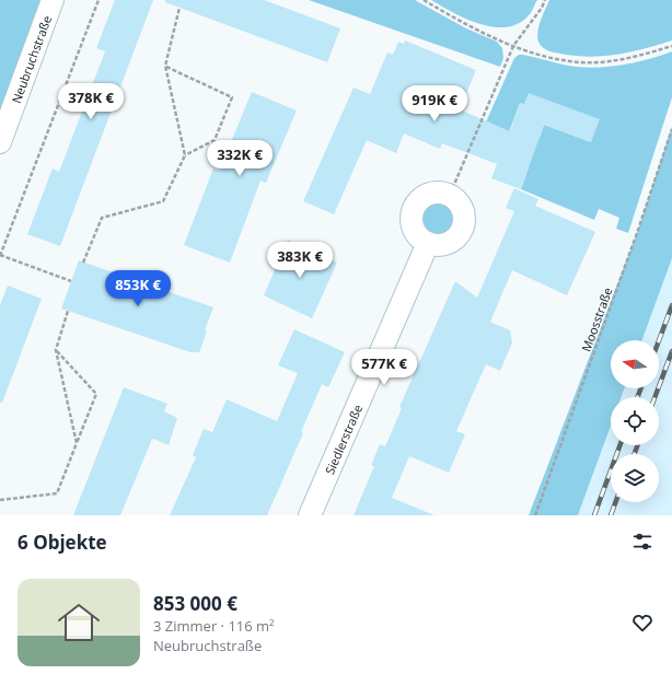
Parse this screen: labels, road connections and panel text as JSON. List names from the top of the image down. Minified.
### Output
{"streets":{"street":["Neubruchstraße","Siedlerstraße"],"path":["Moosstraße"]},"north":"left","page":{"price":["378K €","919K €","332K €","383K €","853K €","577K €"],"heading":"6 Objekte","list":[{"name":"853 000 €","note":"3 Zimmer · 116 m² · Neubruchstraße"}]}}
